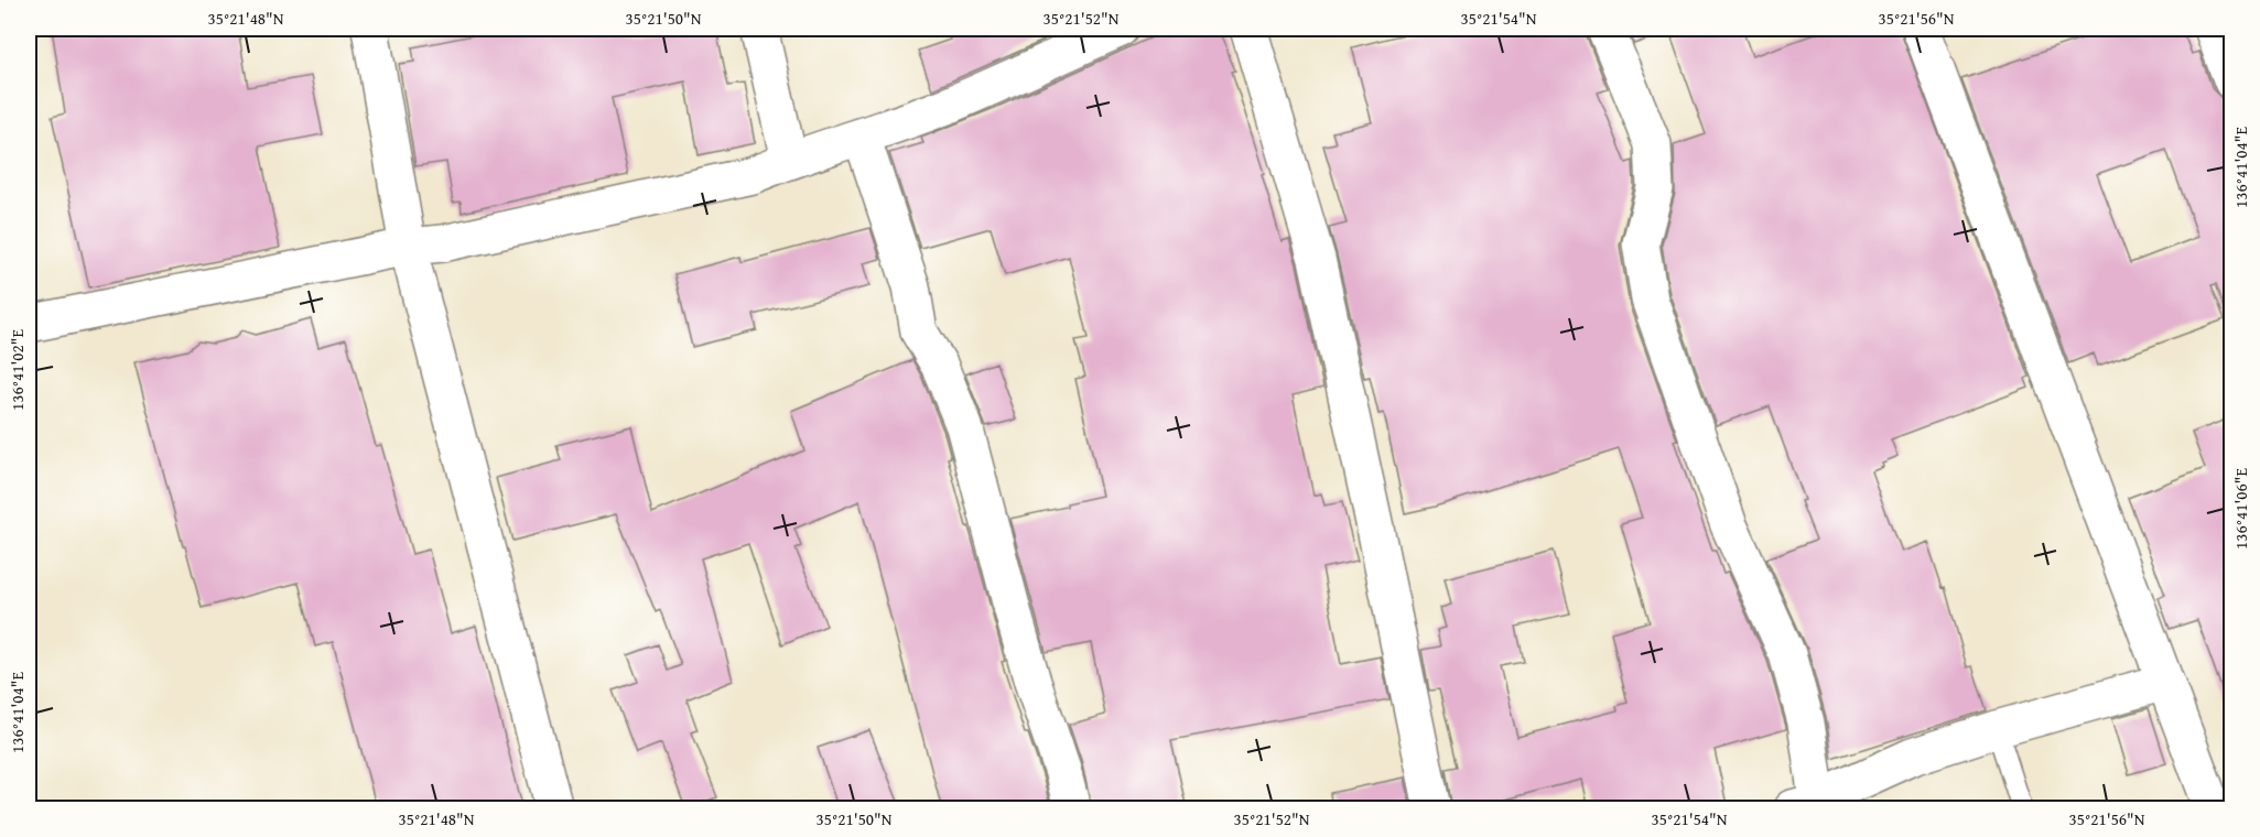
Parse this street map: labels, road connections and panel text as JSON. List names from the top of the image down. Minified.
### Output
{"coordinates":["35°21'48\"N","35°21'50\"N","35°21'52\"N","35°21'54\"N","35°21'56\"N","136°41'04\"E","136°41'02\"E","136°41'06\"E"]}
